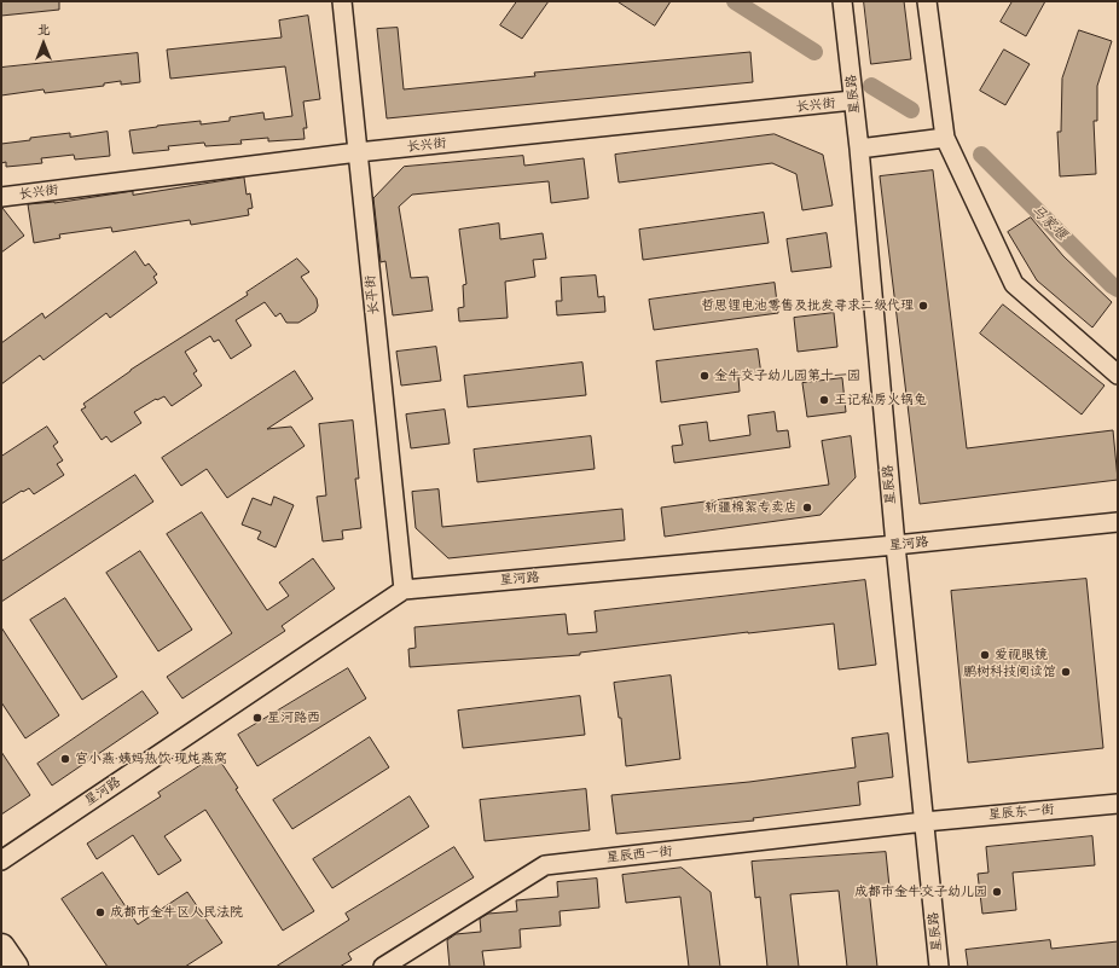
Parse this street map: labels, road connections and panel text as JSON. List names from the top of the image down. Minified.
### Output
{"streets":{"street":["星辰路","长兴街","长平街","星河路","星辰东一街","星辰西一街"]},"crossings":[["星辰路","长兴街"],["星辰路","星河路"],["星辰路","星辰东一街"],["星辰路","星辰西一街"],["长兴街","长平街"],["长平街","星河路"],["星辰东一街","星辰西一街"]],"water":["马家堰"],"places":["哲思锂电池零售及批发寻求二级代理","金牛交子幼儿园第十一园","王记私房火锅兔","新疆棉絮专卖店","爱视眼镜","鹏树科技阅读馆","星河路西","宫小燕·姨妈热饮·现炖燕窝","成都市金牛交子幼儿园","成都市金牛区人民法院"],"north":"top"}
